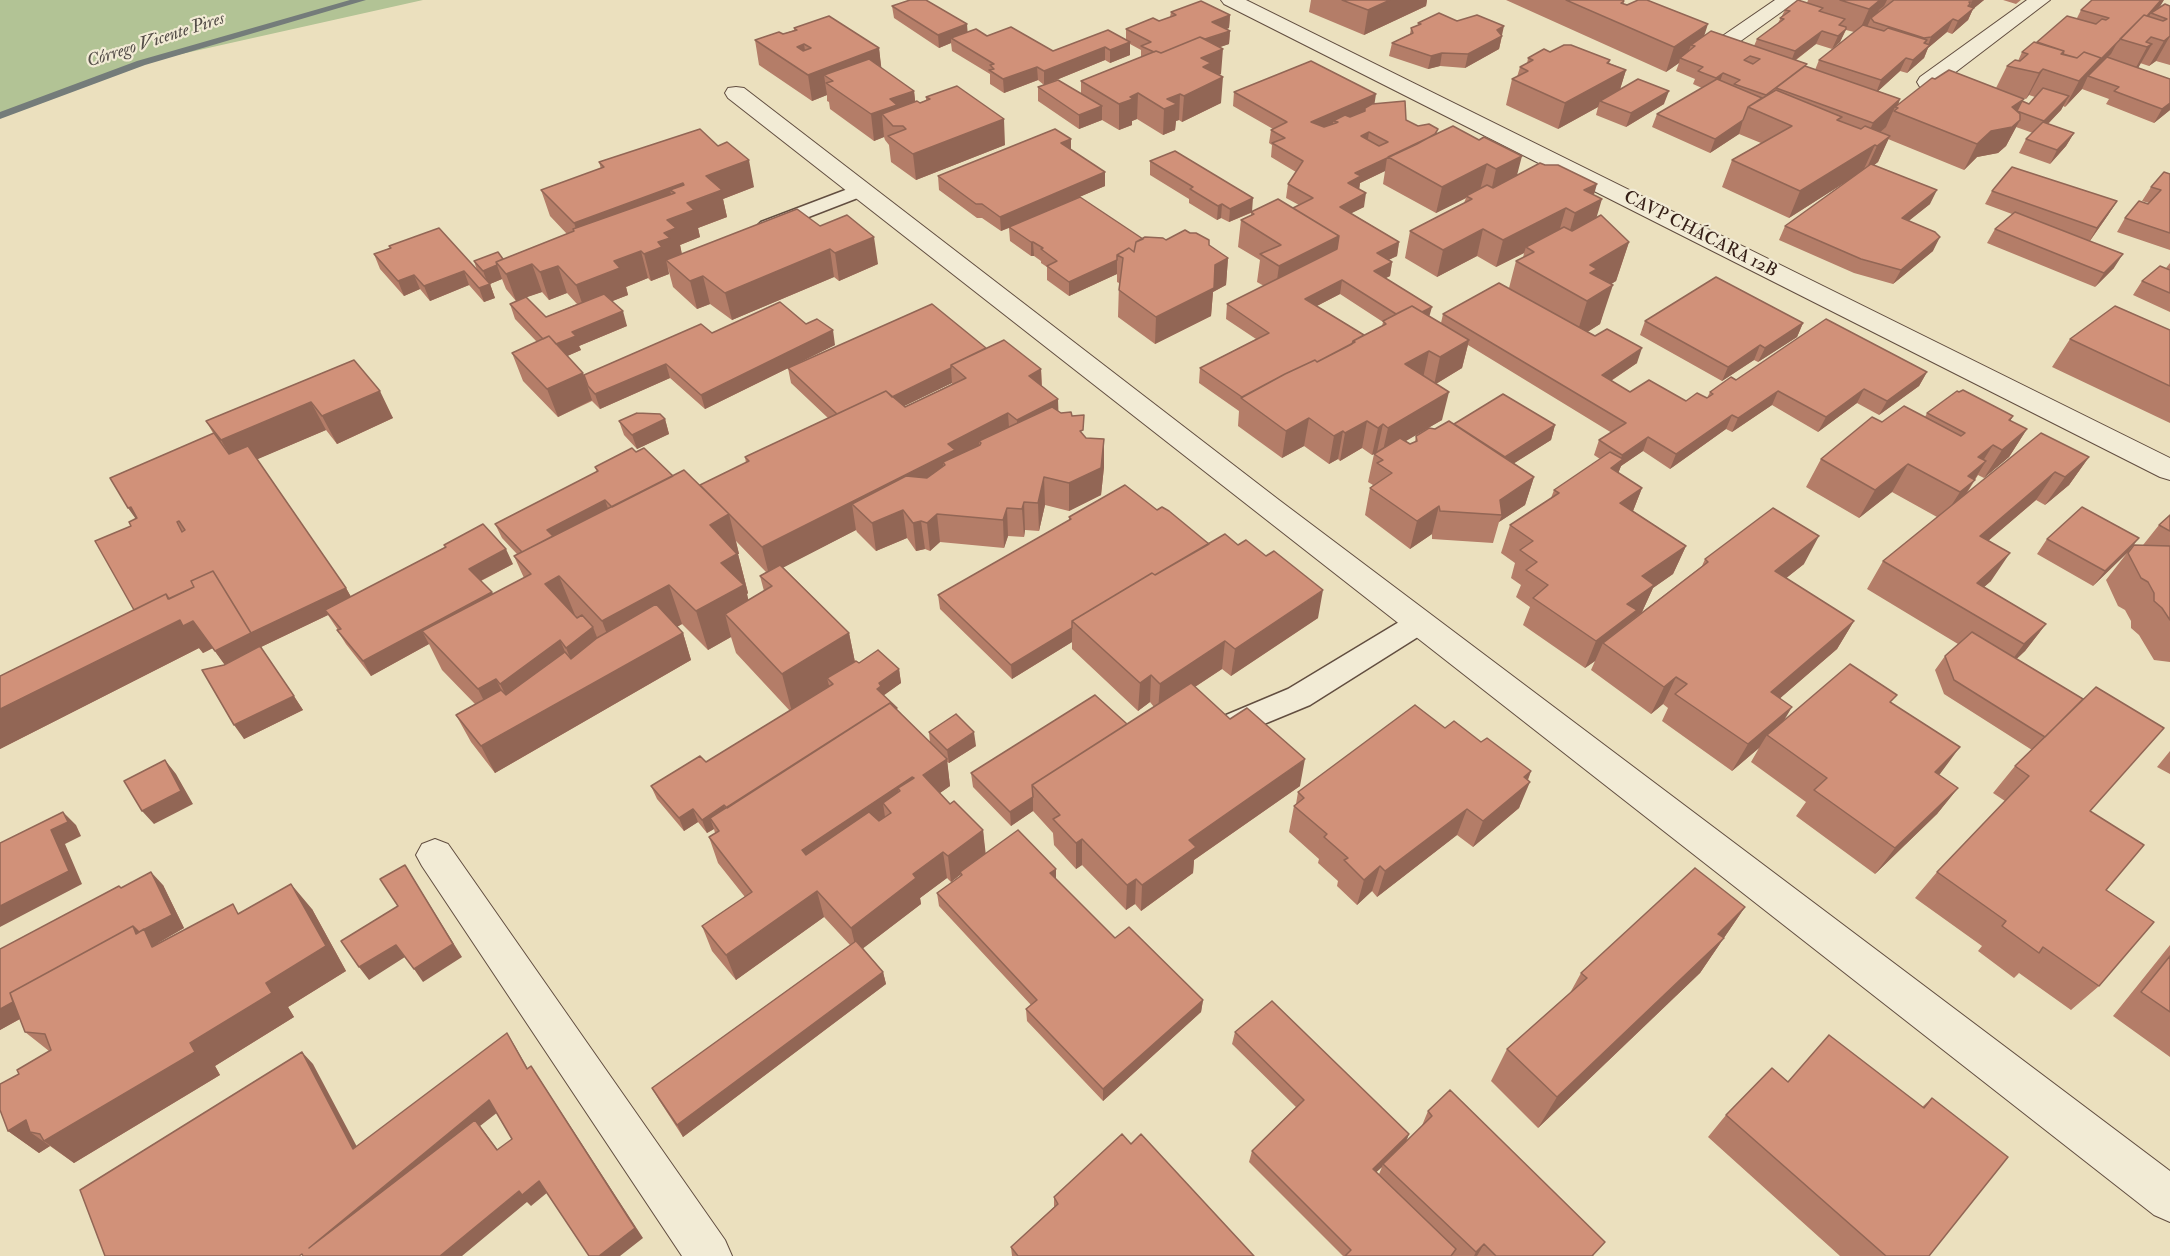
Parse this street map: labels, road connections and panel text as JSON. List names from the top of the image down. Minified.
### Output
{"streets":{"street":["CAVP CHÁCARA 12B"]},"water":["Córrego Vicente Pires"]}
